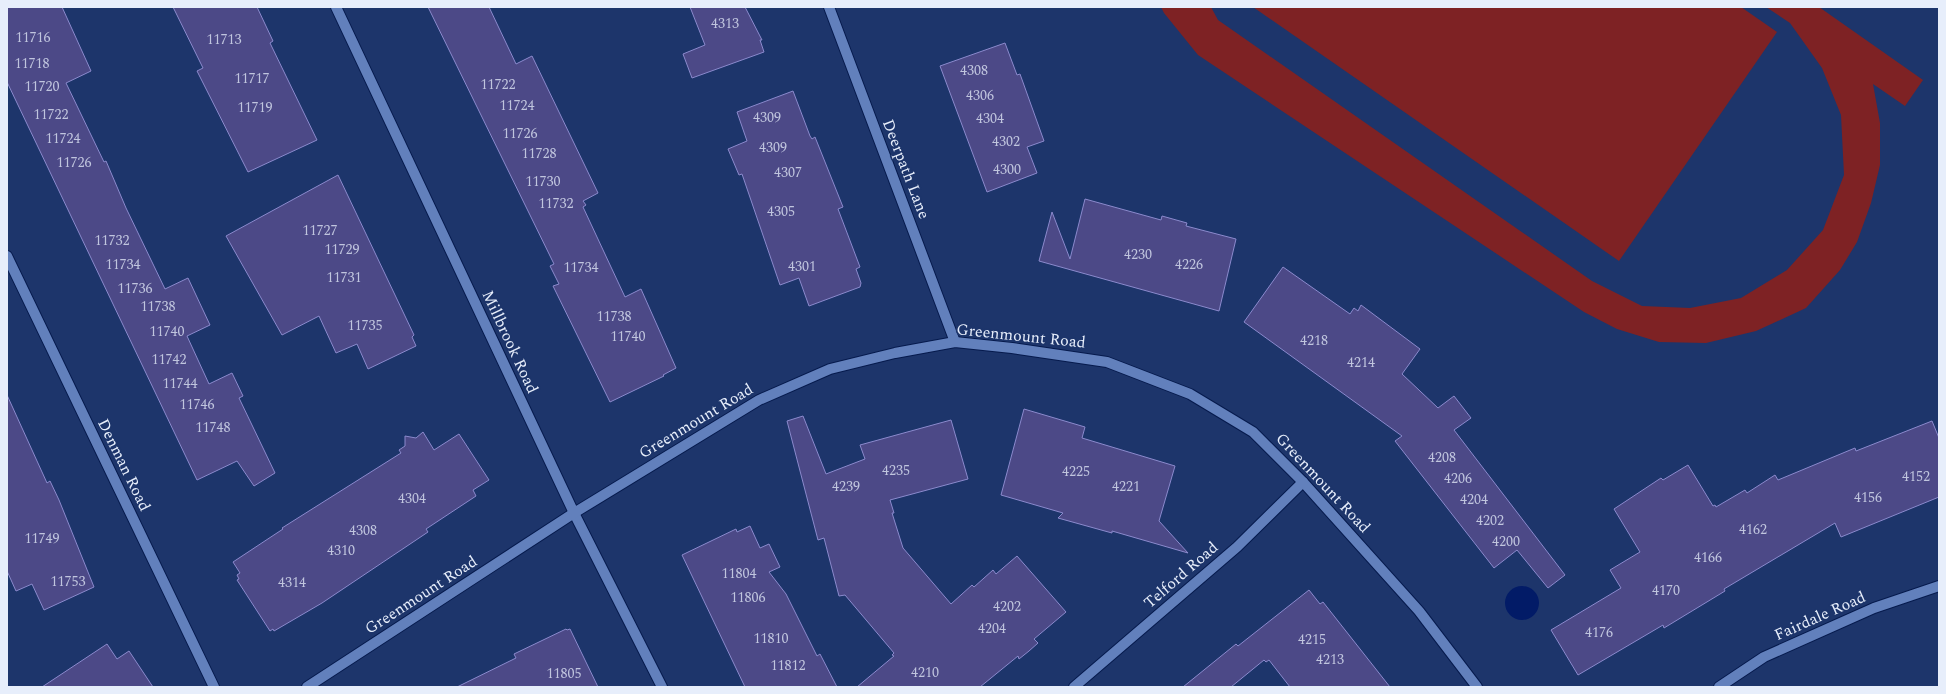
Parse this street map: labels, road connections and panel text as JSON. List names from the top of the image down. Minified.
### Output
{"streets":{"street":["Deerpath Lane","Greenmount Road","Millbrook Road","Denman Road","Telford Road","Fairdale Road"]},"crossings":[["Deerpath Lane","Greenmount Road"],["Greenmount Road","Millbrook Road"],["Greenmount Road","Telford Road"]],"house_numbers":["4313","11716","11713","11718","4308","11717","11722","11720","4306","11724","11719","11722","4309","4304","11726","11724","4302","4309","11728","11726","4300","4307","11730","11732","4305","11727","11732","11729","4230","11734","4226","4301","11734","11731","11736","11738","11738","11735","11740","11740","4218","11742","4214","11744","11746","11748","4208","4235","4225","4152","4206","4239","4221","4156","4304","4204","4202","4162","4308","11749","4200","4310","4166","11804","11753","4314","4170","11806","4202","4204","4176","11810","4215","4213","11812","4210","11805"]}
